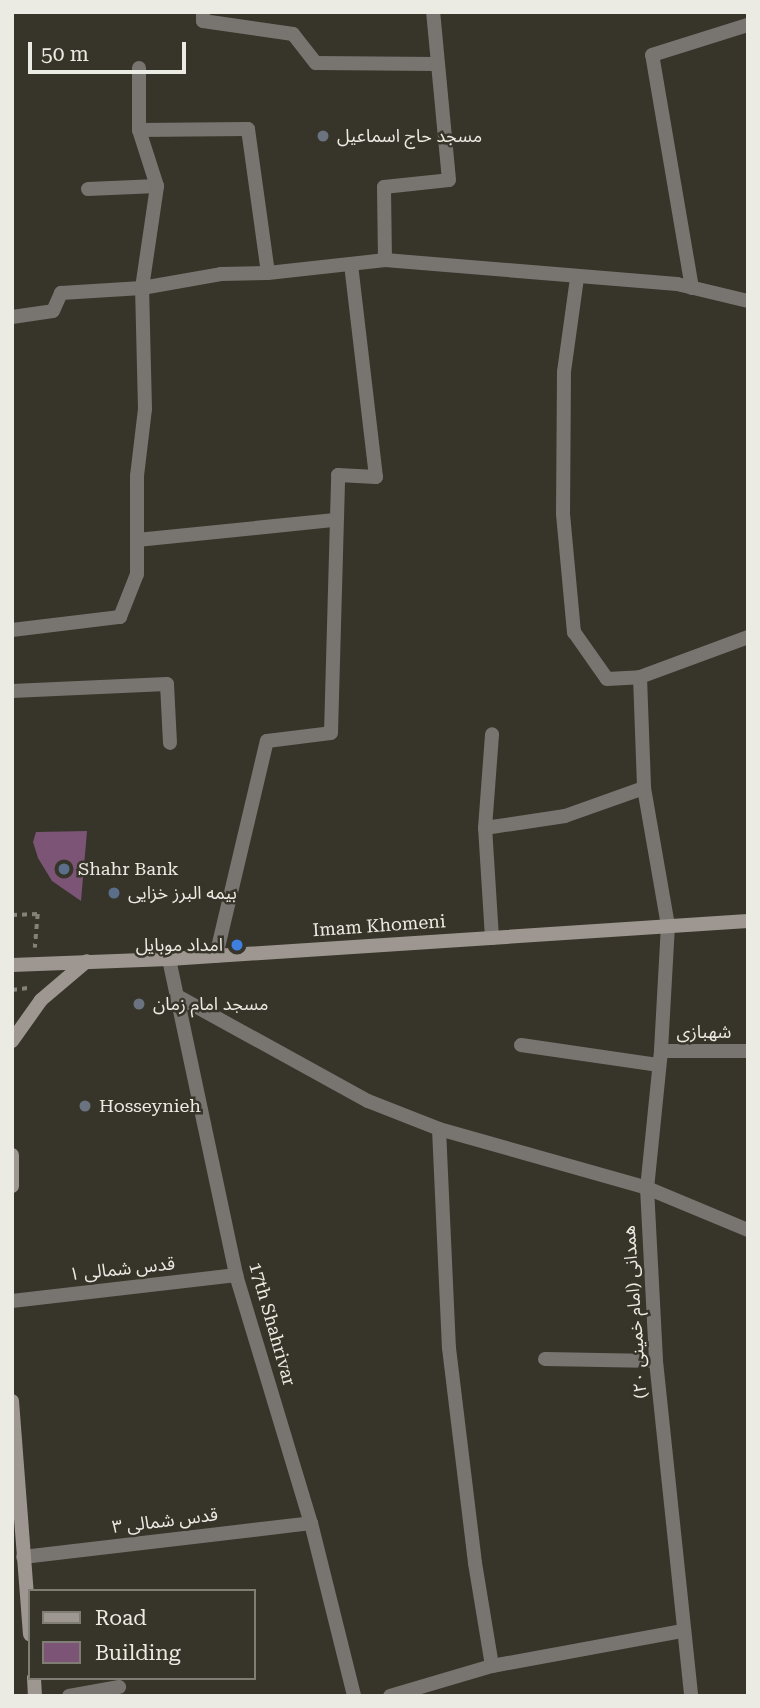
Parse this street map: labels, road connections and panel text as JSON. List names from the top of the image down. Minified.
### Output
{"streets":{"main road":["Imam Khomeni"],"street":["شهبازی","قدس شمالی ۱","همدانی (امام خمینی ۲۰)","17th Shahrivar","۳ قدس شمالی"]},"crossings":[["Imam Khomeni","همدانی (امام خمینی ۲۰)"],["Imam Khomeni","17th Shahrivar"],["شهبازی","همدانی (امام خمینی ۲۰)"],["قدس شمالی ۱","17th Shahrivar"],["17th Shahrivar","۳ قدس شمالی"]],"places":["مسجد حاج اسماعیل","Shahr Bank","بیمه البرز خزایی","امداد موبایل","مسجد امام زمان","Hosseynieh"],"legend":["Road","Building"],"scale_bar":"50 m"}
